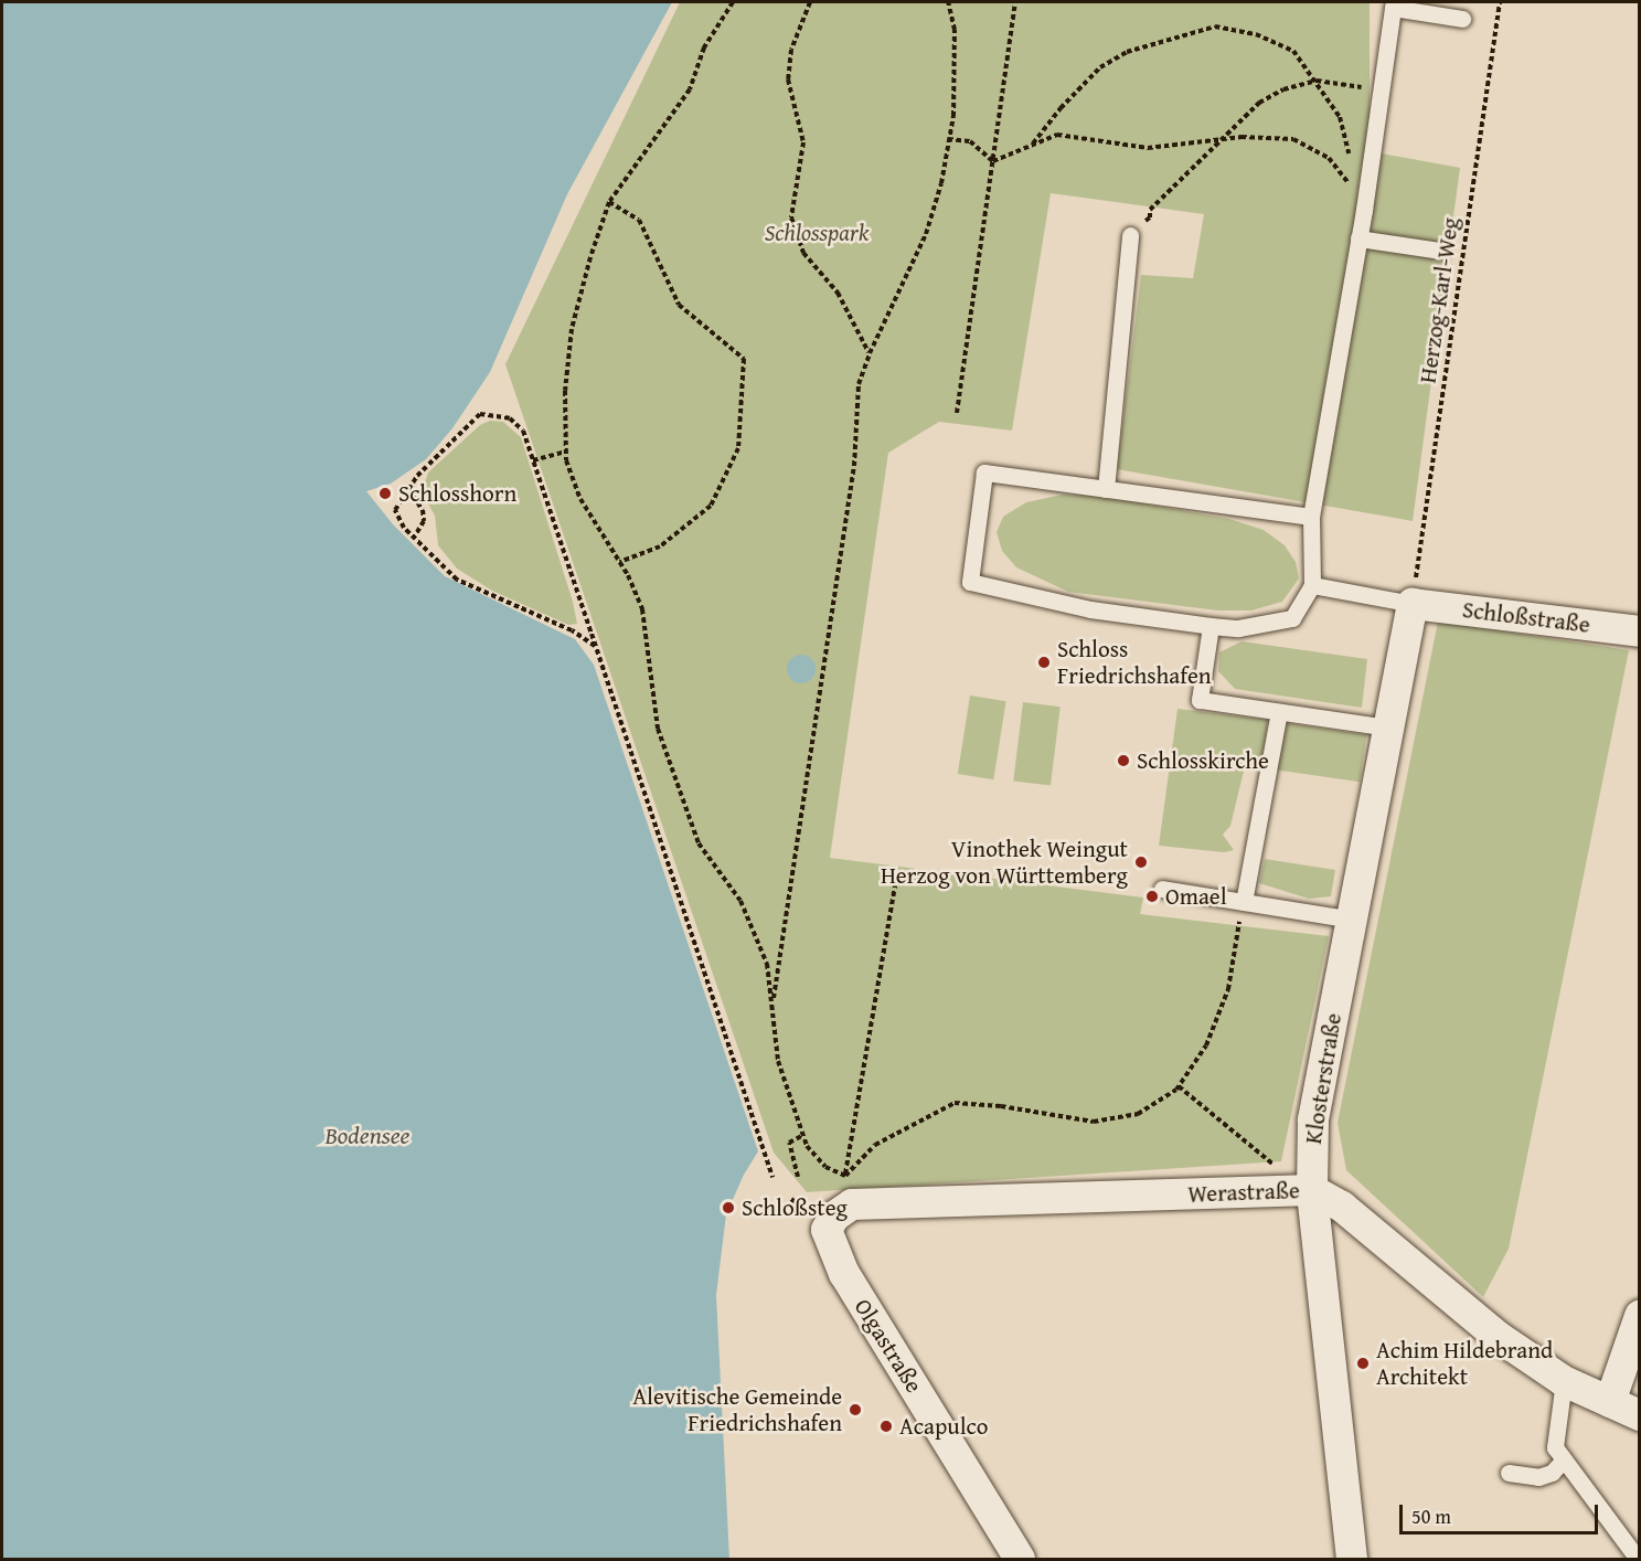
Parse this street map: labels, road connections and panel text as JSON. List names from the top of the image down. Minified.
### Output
{"streets":{"street":["Schloßstraße","Klosterstraße","Werastraße","Olgastraße"],"path":["Herzog-Karl-Weg"]},"crossings":[["Herzog-Karl-Weg","Schloßstraße"],["Herzog-Karl-Weg","Klosterstraße"],["Schloßstraße","Klosterstraße"],["Klosterstraße","Werastraße"],["Werastraße","Olgastraße"]],"water":["Bodensee"],"parks":["Schlosspark"],"places":["Schlosshorn","Schloss Friedrichshafen","Schlosskirche","Vinothek Weingut Herzog von Württemberg","Omael","Schloßsteg","Achim Hildebrand Architekt","Alevitische Gemeinde Friedrichshafen","Acapulco"],"scale_bar":"50 m"}
